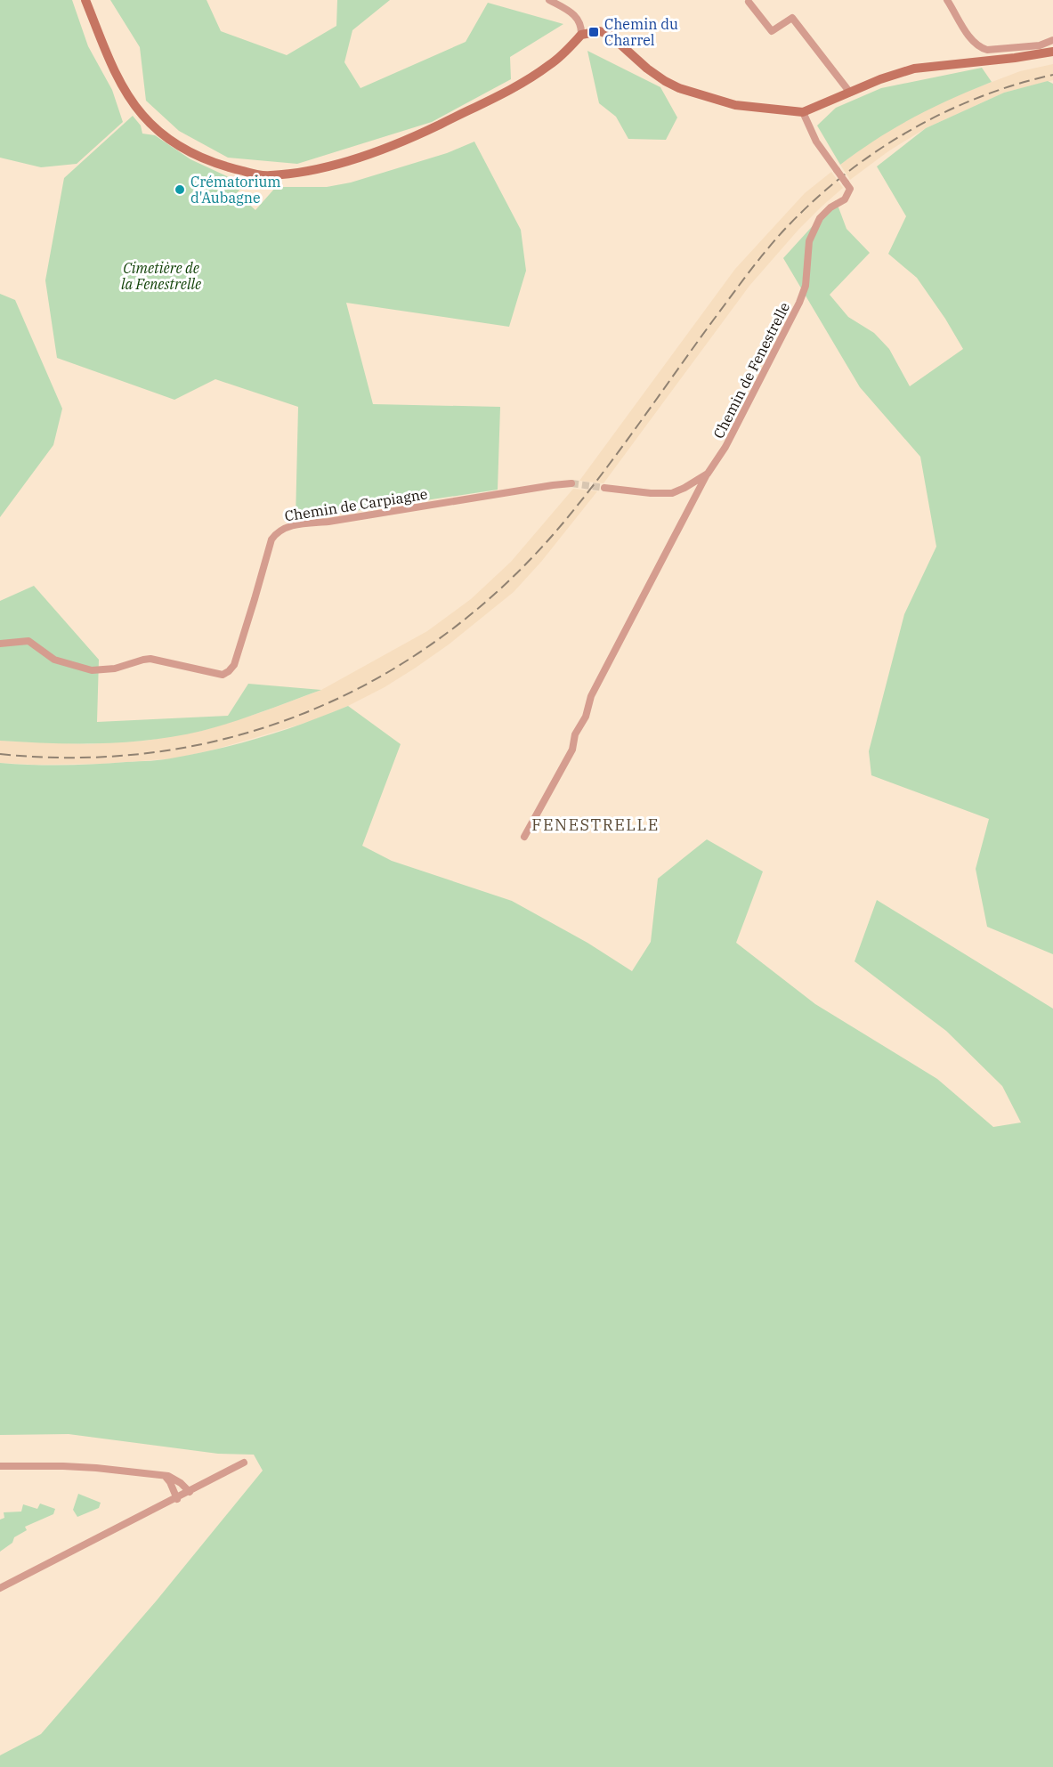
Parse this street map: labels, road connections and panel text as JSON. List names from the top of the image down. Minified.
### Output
{"streets":{"street":["Chemin de Fenestrelle","Chemin de Carpiagne"]},"districts":["FENESTRELLE"],"parks":["Cimetière de la Fenestrelle"],"places":{"transit":["Chemin du Charrel"],"other":["Crématorium d'Aubagne"]}}
